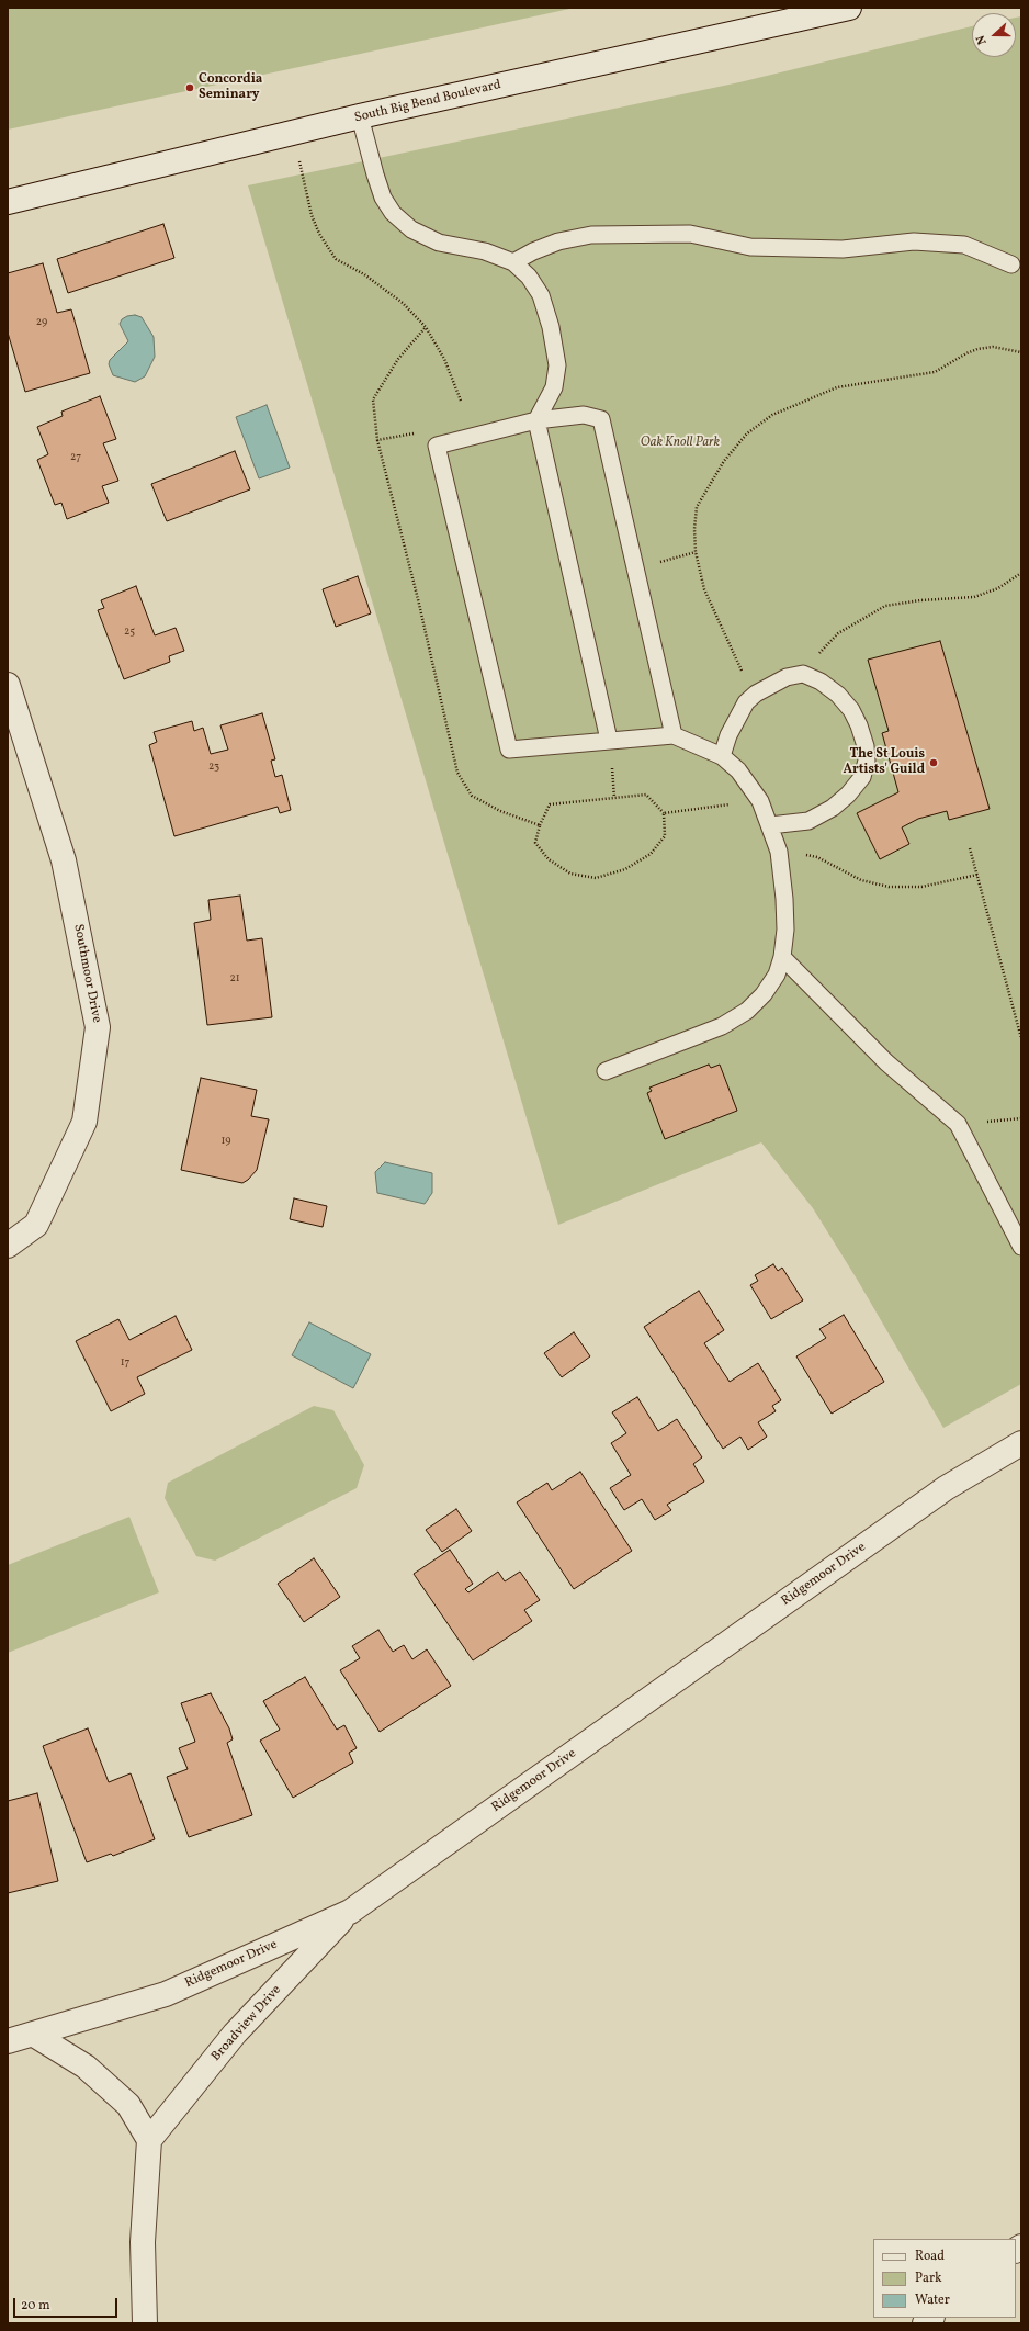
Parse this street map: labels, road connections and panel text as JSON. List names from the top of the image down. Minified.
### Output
{"streets":{"street":["South Big Bend Boulevard","Southmoor Drive","Ridgemoor Drive","Broadview Drive"]},"crossings":[["Ridgemoor Drive","Broadview Drive"]],"parks":["Oak Knoll Park"],"places":["Concordia Seminary","The St Louis Artists' Guild"],"house_numbers":["29","27","25","23","21","19","17"],"legend":["Road","Park","Water"],"scale_bar":"20 m","north":"left"}
